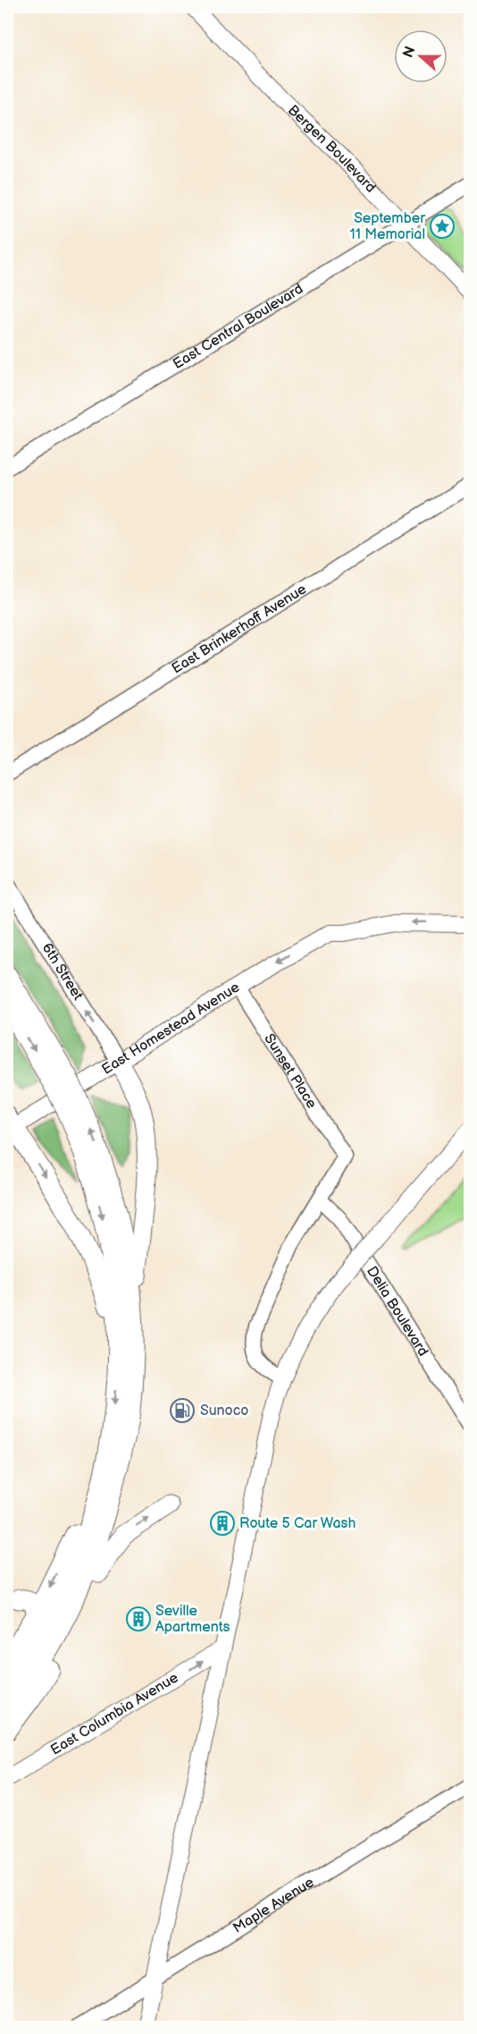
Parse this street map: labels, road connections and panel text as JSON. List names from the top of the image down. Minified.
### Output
{"streets":{"main road":["Bergen Boulevard","East Homestead Avenue","East Columbia Avenue"],"street":["East Central Boulevard","East Brinkerhoff Avenue","6th Street","Sunset Place","Delia Boulevard","Maple Avenue"]},"crossings":[["Bergen Boulevard","East Central Boulevard"],["6th Street","East Homestead Avenue"],["East Homestead Avenue","Sunset Place"],["Sunset Place","Delia Boulevard"]],"one_way":["6th Street","East Homestead Avenue","East Columbia Avenue"],"places":{"place":["September 11 Memorial"],"fuel station":["Sunoco"],"building":["Route 5 Car Wash","Seville Apartments"]},"north":"left"}
